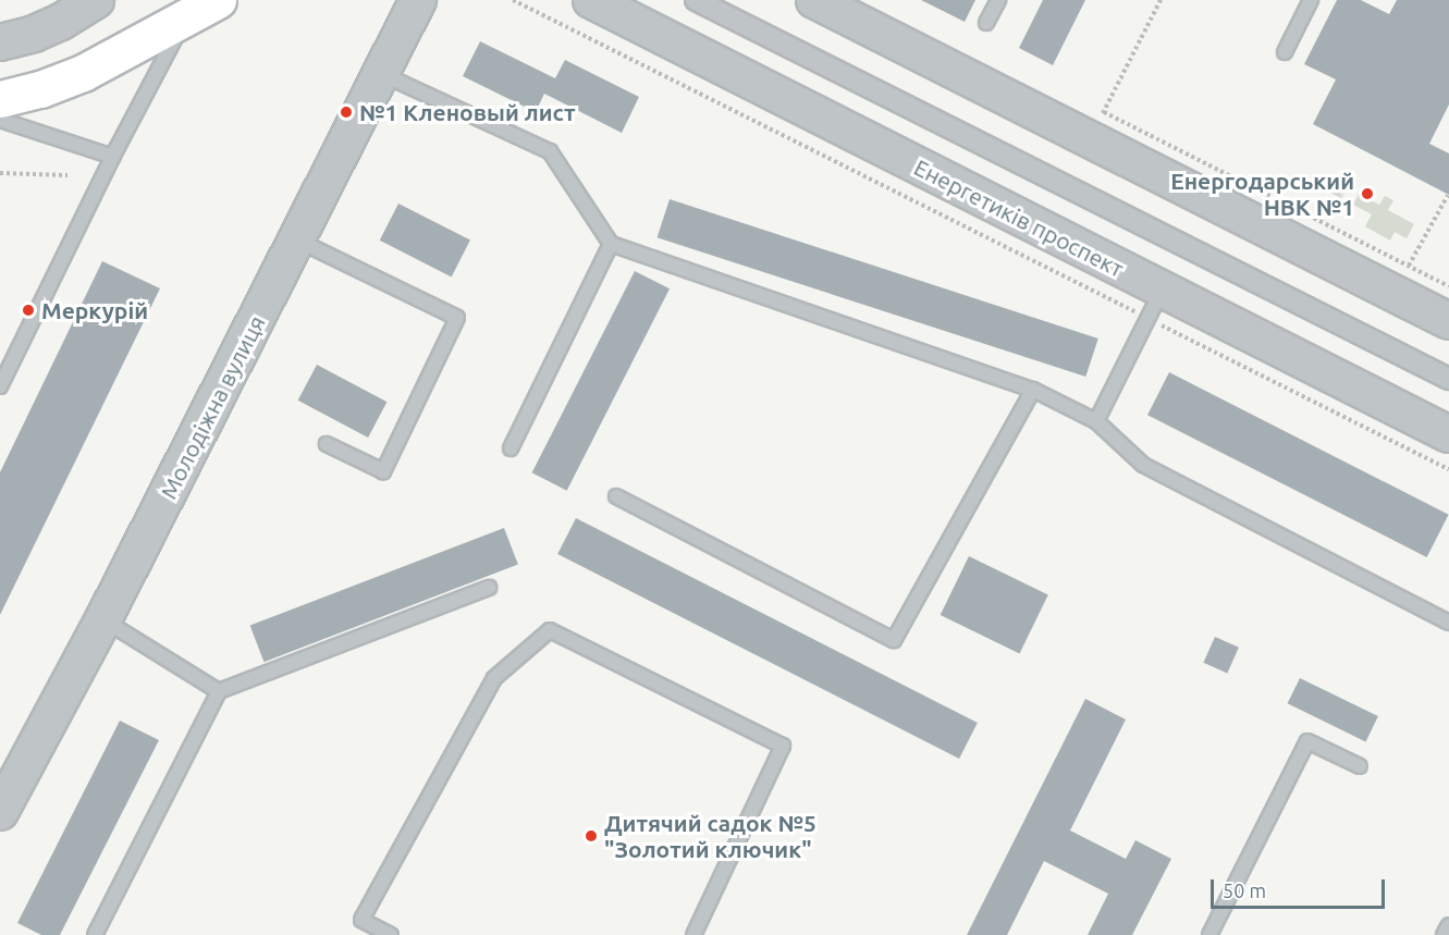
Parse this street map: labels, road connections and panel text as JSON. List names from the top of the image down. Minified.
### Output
{"streets":{"street":["Енергетиків проспект","Молодіжна вулиця"]},"places":["№1 Кленовый лист","Енергодарський НВК №1","Меркурій","Дитячий садок №5 \"Золотий ключик\""],"scale_bar":"50 m"}
